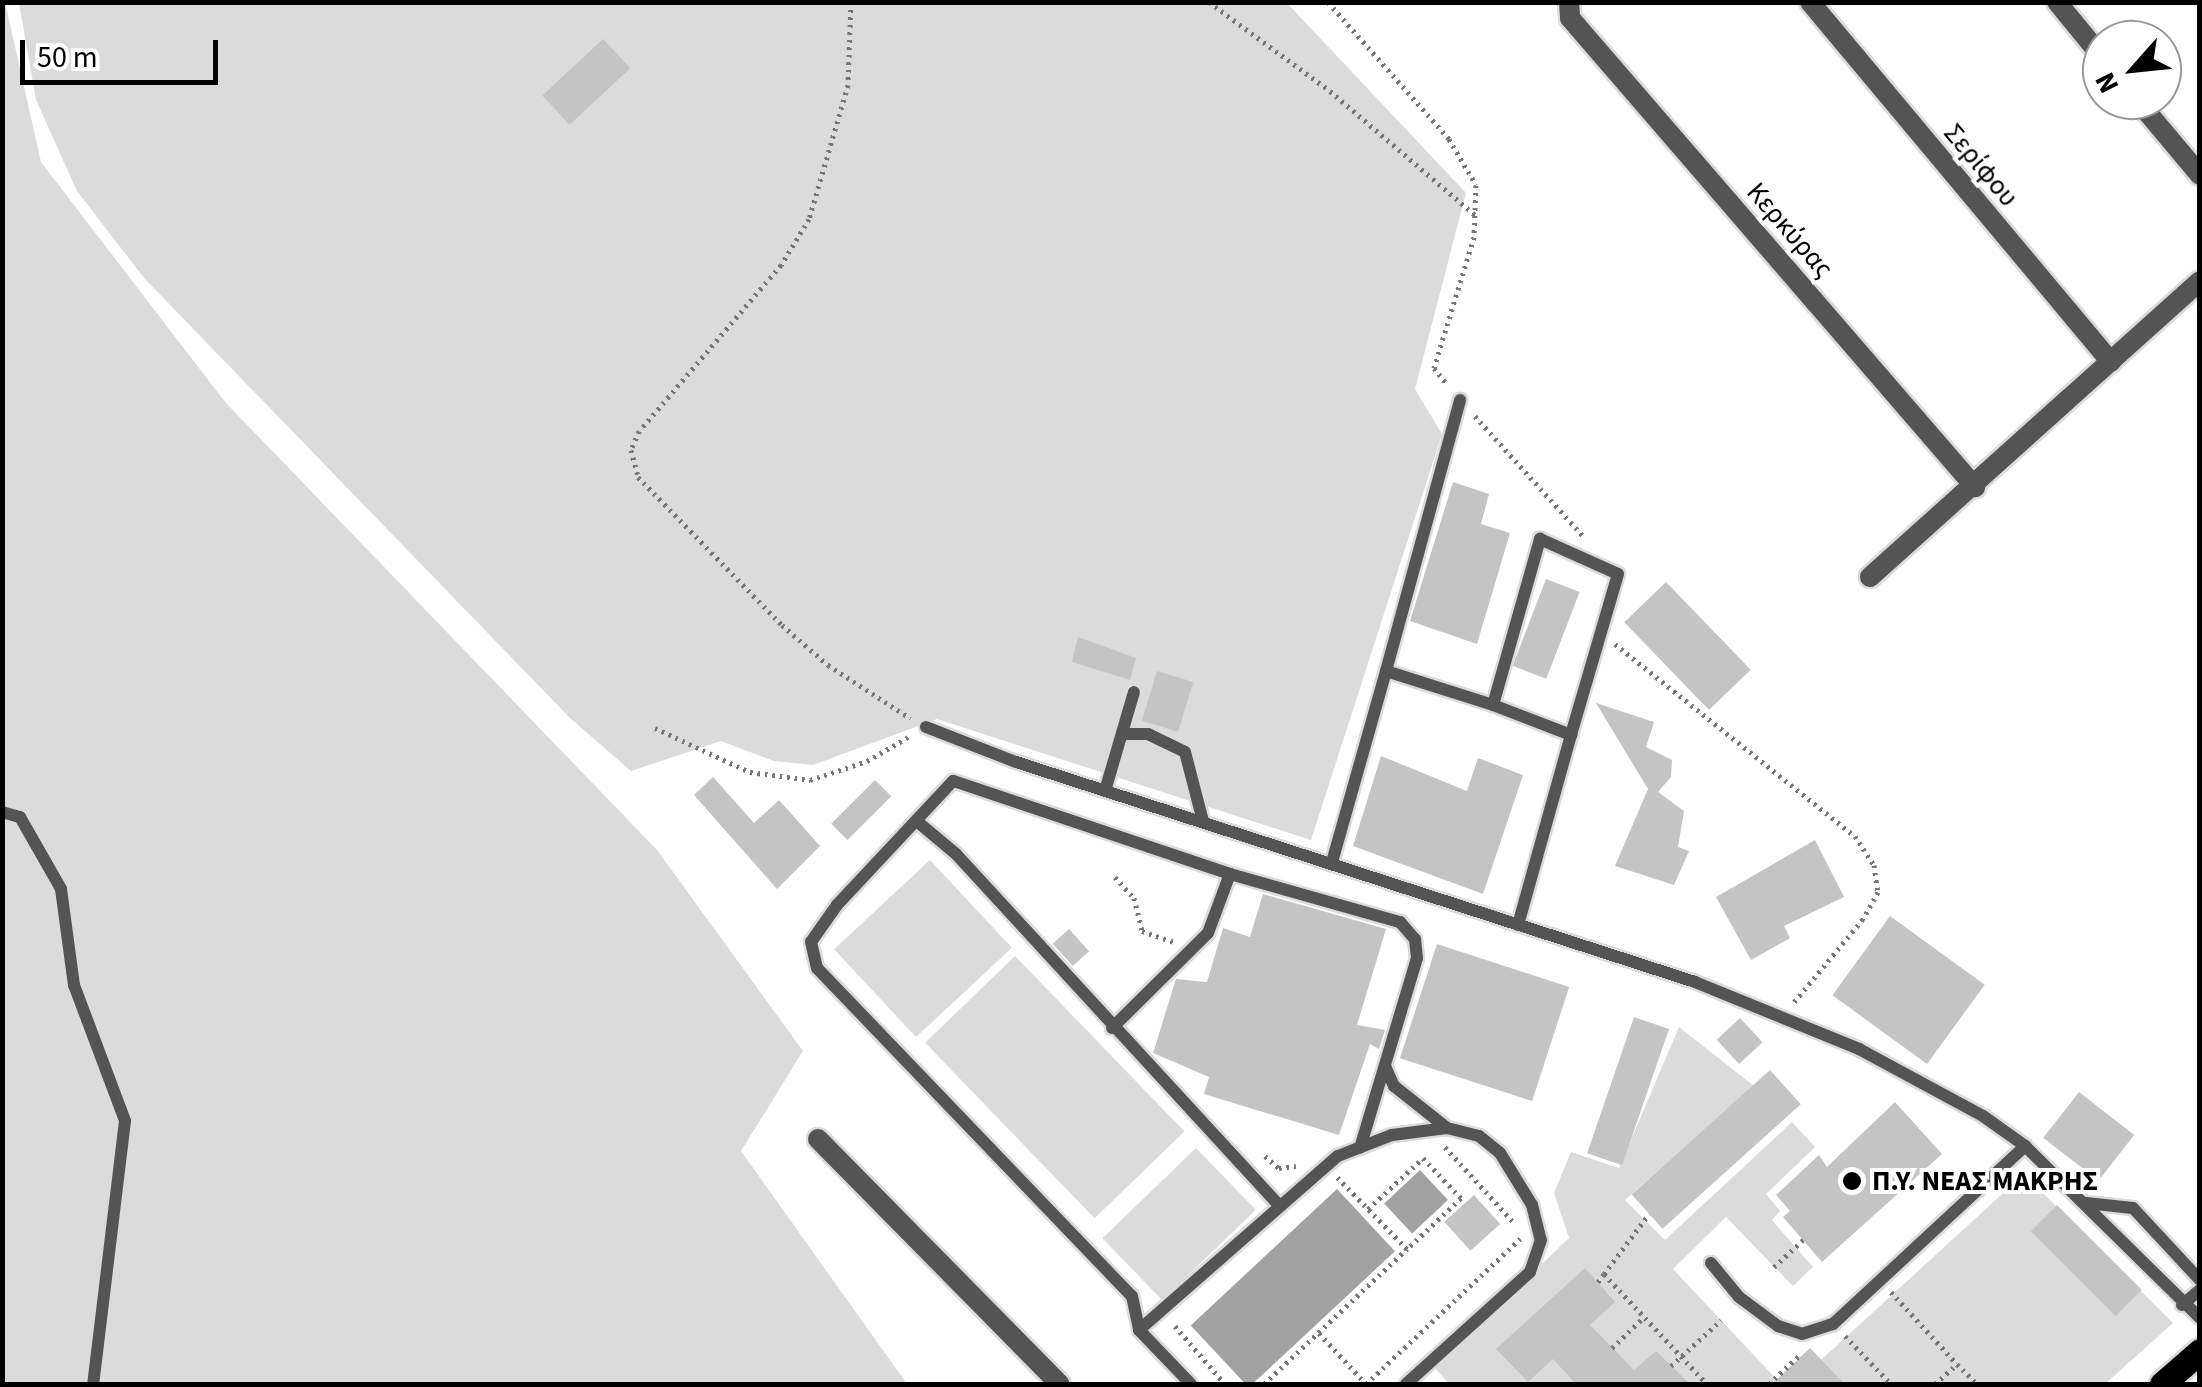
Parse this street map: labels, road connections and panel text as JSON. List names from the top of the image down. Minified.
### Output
{"streets":{"street":["Σερίφου","Κερκύρας"]},"places":["Π.Υ. ΝΕΑΣ ΜΑΚΡΗΣ"],"scale_bar":"50 m","north":"bottom left"}
